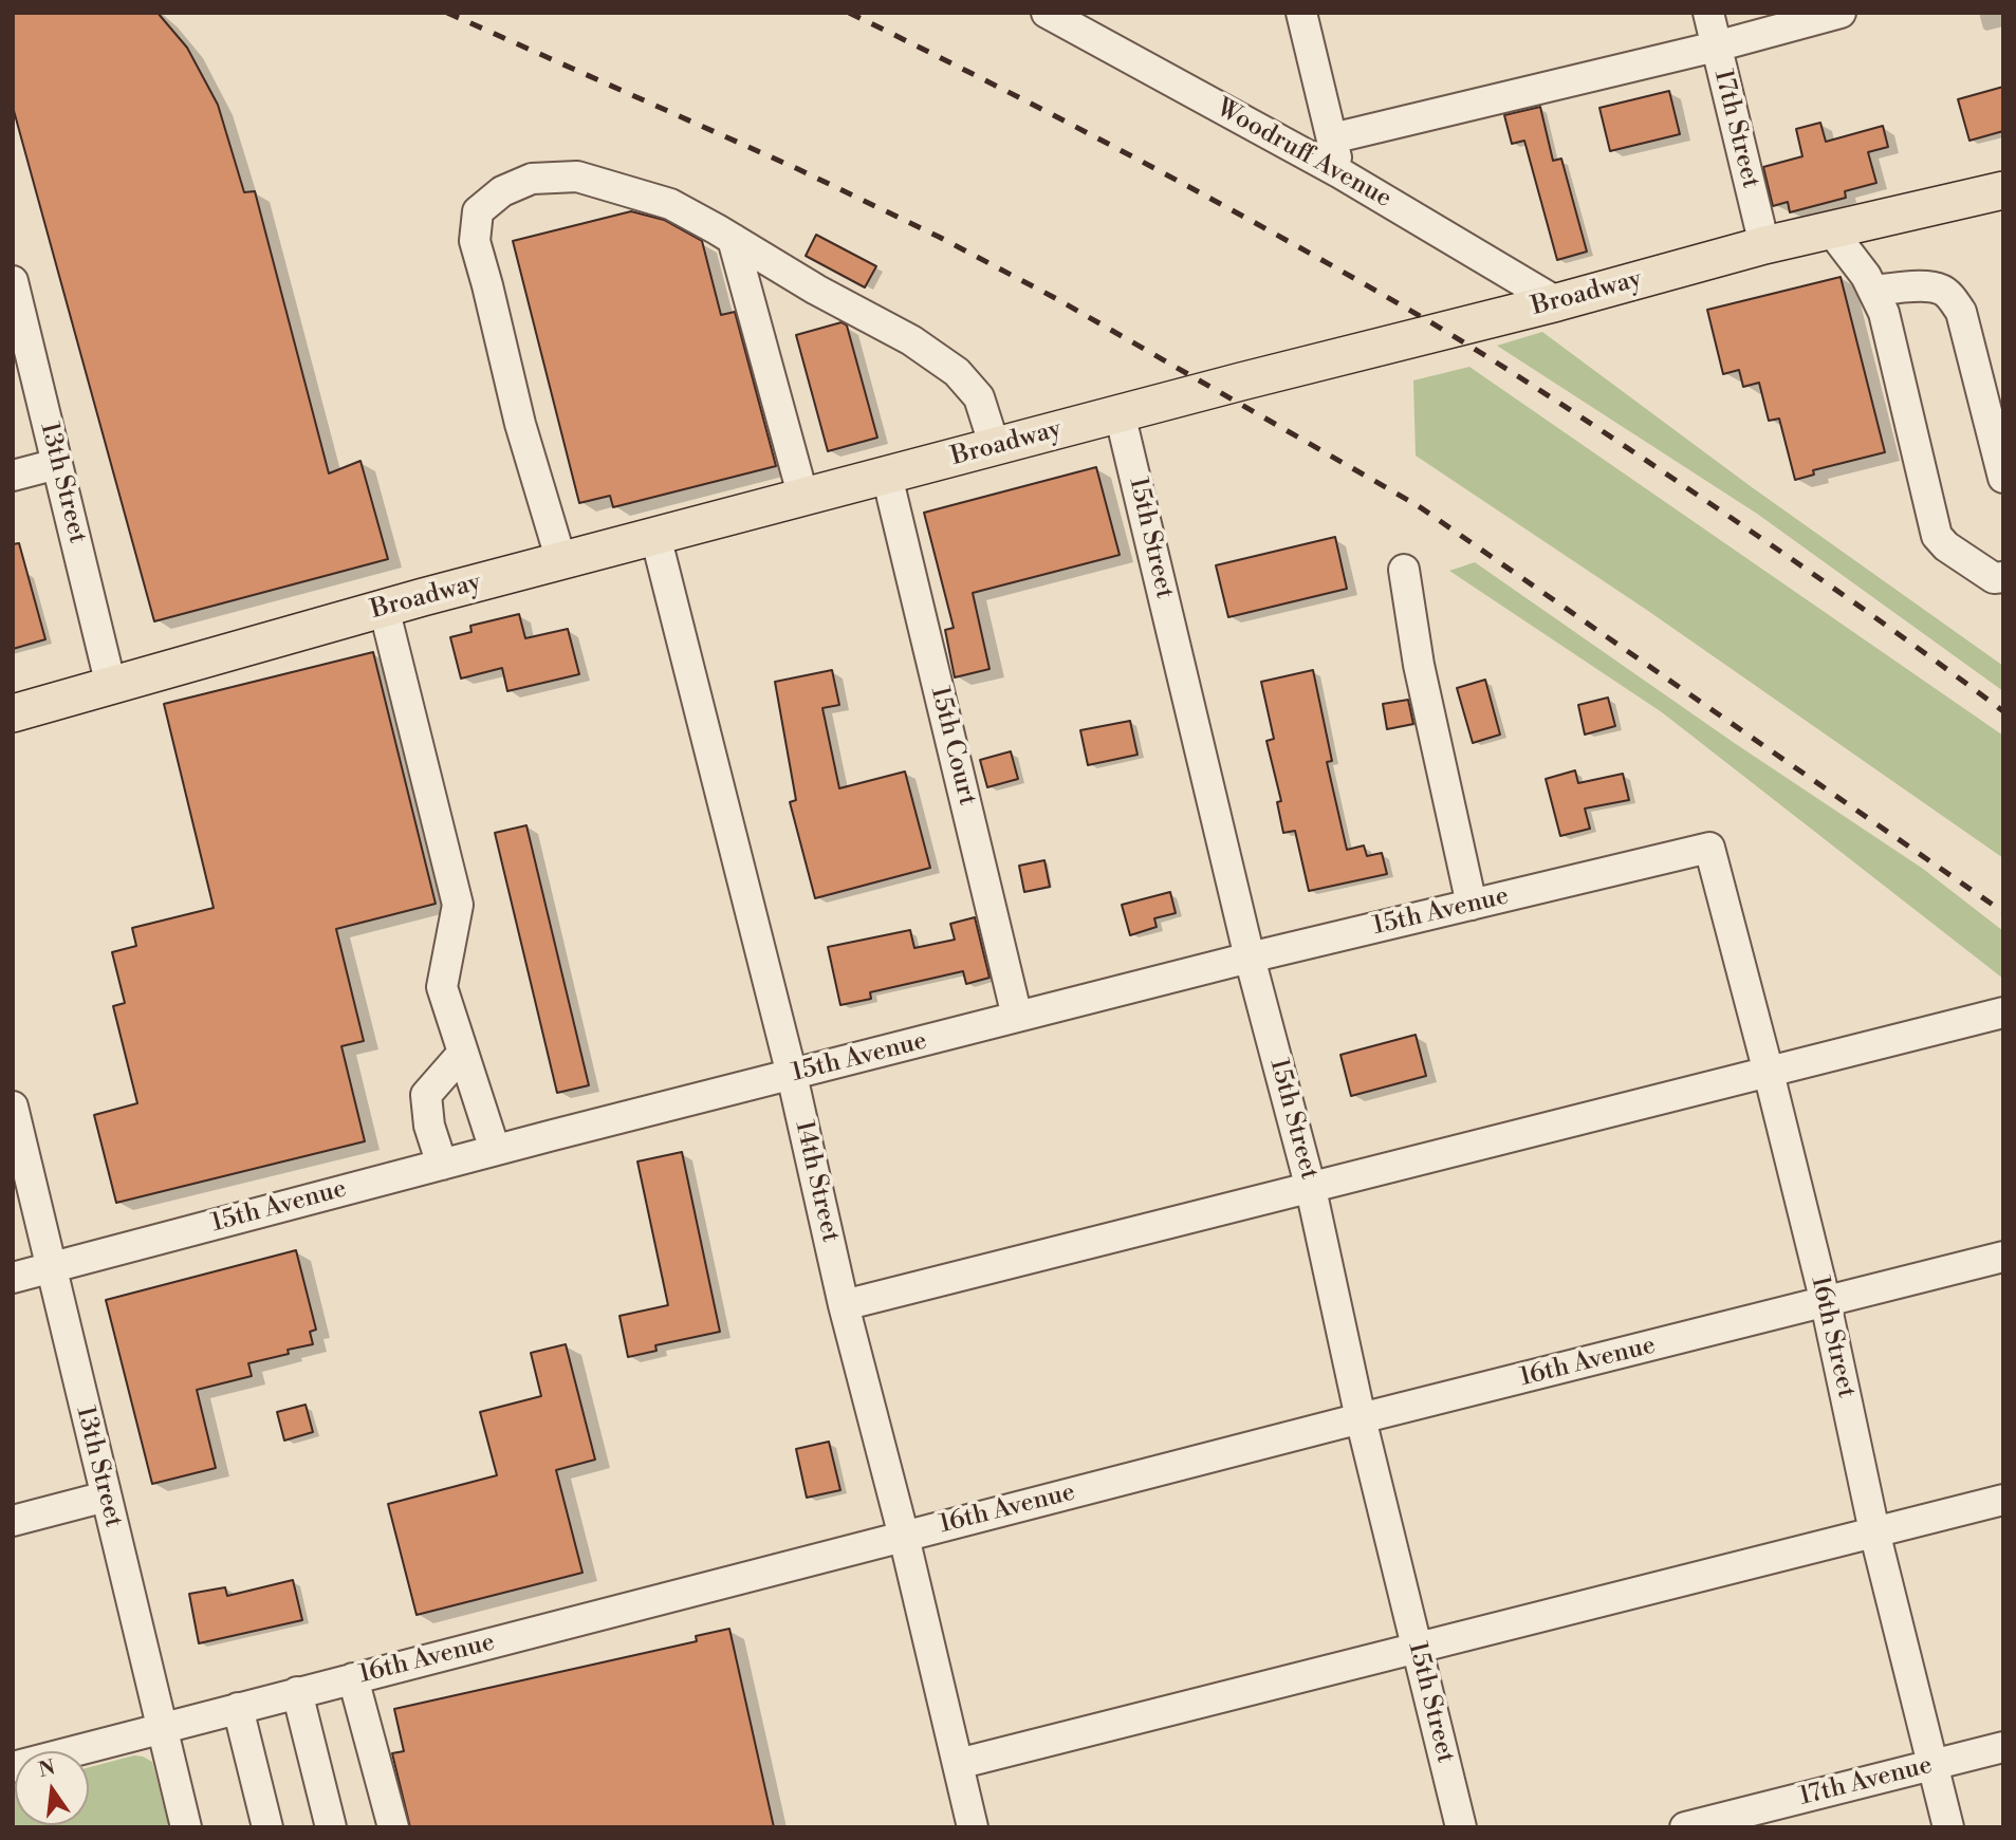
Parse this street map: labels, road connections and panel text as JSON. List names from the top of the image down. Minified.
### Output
{"streets":{"main road":["Broadway"],"street":["17th Street","Woodruff Avenue","13th Street","15th Street","15th Court","15th Avenue","14th Street","16th Street","16th Avenue","17th Avenue"]},"crossings":[["17th Street","Broadway"],["Woodruff Avenue","Broadway"],["Broadway","13th Street"],["Broadway","15th Street"],["Broadway","15th Court"],["Broadway","14th Street"],["13th Street","15th Avenue"],["13th Street","16th Avenue"],["15th Street","15th Avenue"],["15th Street","16th Avenue"],["15th Court","15th Avenue"],["15th Avenue","14th Street"],["15th Avenue","16th Street"],["14th Street","16th Avenue"],["16th Street","16th Avenue"],["16th Street","17th Avenue"]],"north":"top"}
